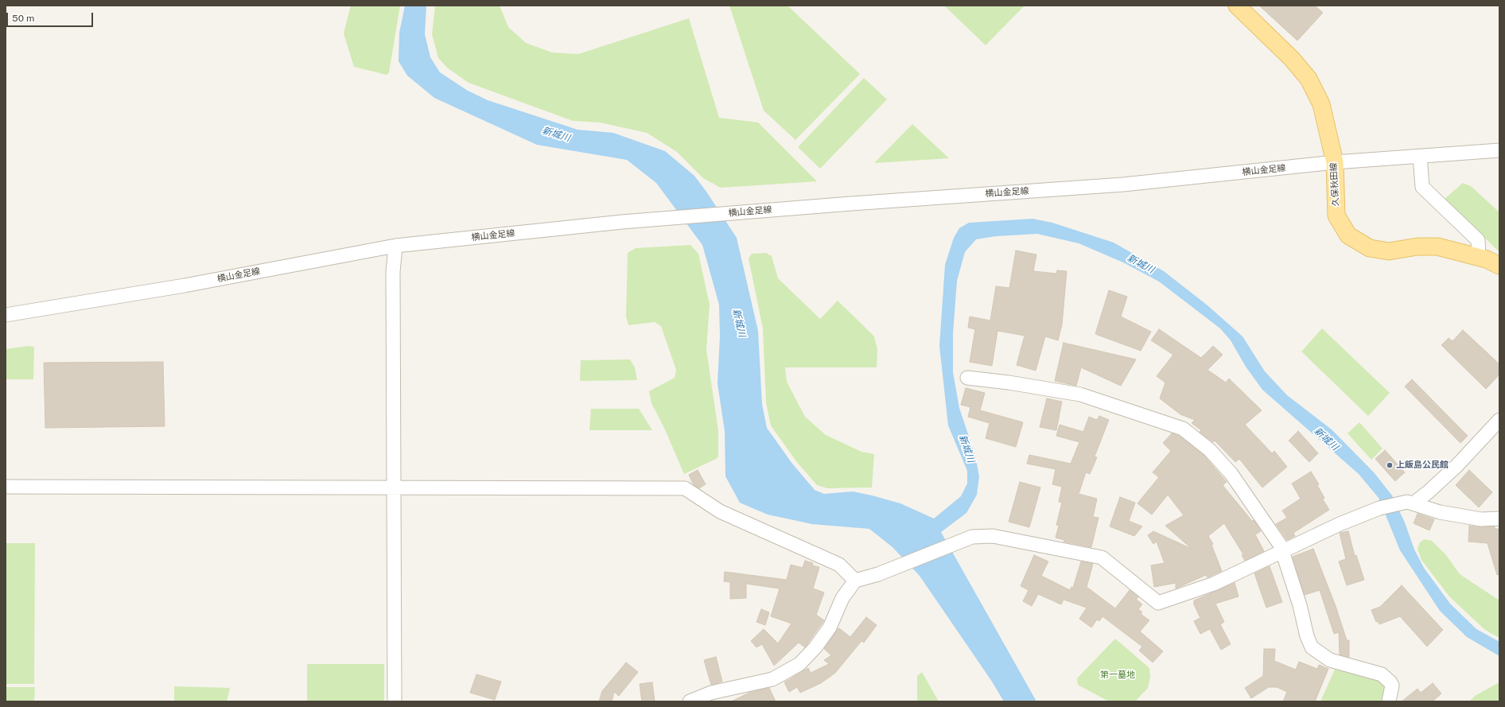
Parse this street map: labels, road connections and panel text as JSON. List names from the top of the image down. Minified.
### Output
{"streets":{"main road":["久保秋田線"],"street":["横山金足線"]},"crossings":[["横山金足線","久保秋田線"]],"water":["新城川"],"parks":["第一墓地"],"places":["上飯島公民館"],"scale_bar":"50 m"}
